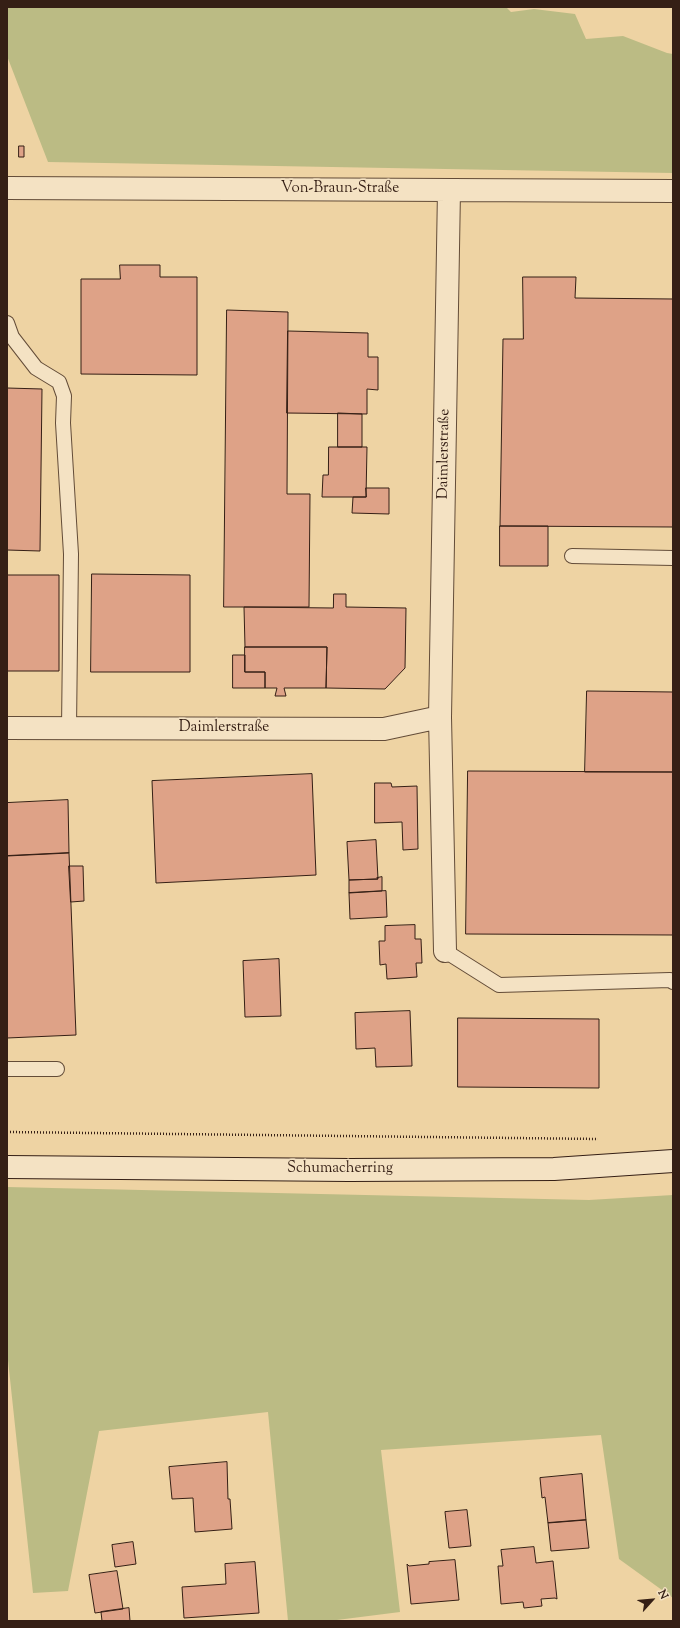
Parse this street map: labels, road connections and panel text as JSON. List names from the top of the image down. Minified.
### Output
{"streets":{"street":["Von-Braun-Straße","Daimlerstraße","Schumacherring"]},"crossings":[["Von-Braun-Straße","Daimlerstraße"]],"north":"top right"}
